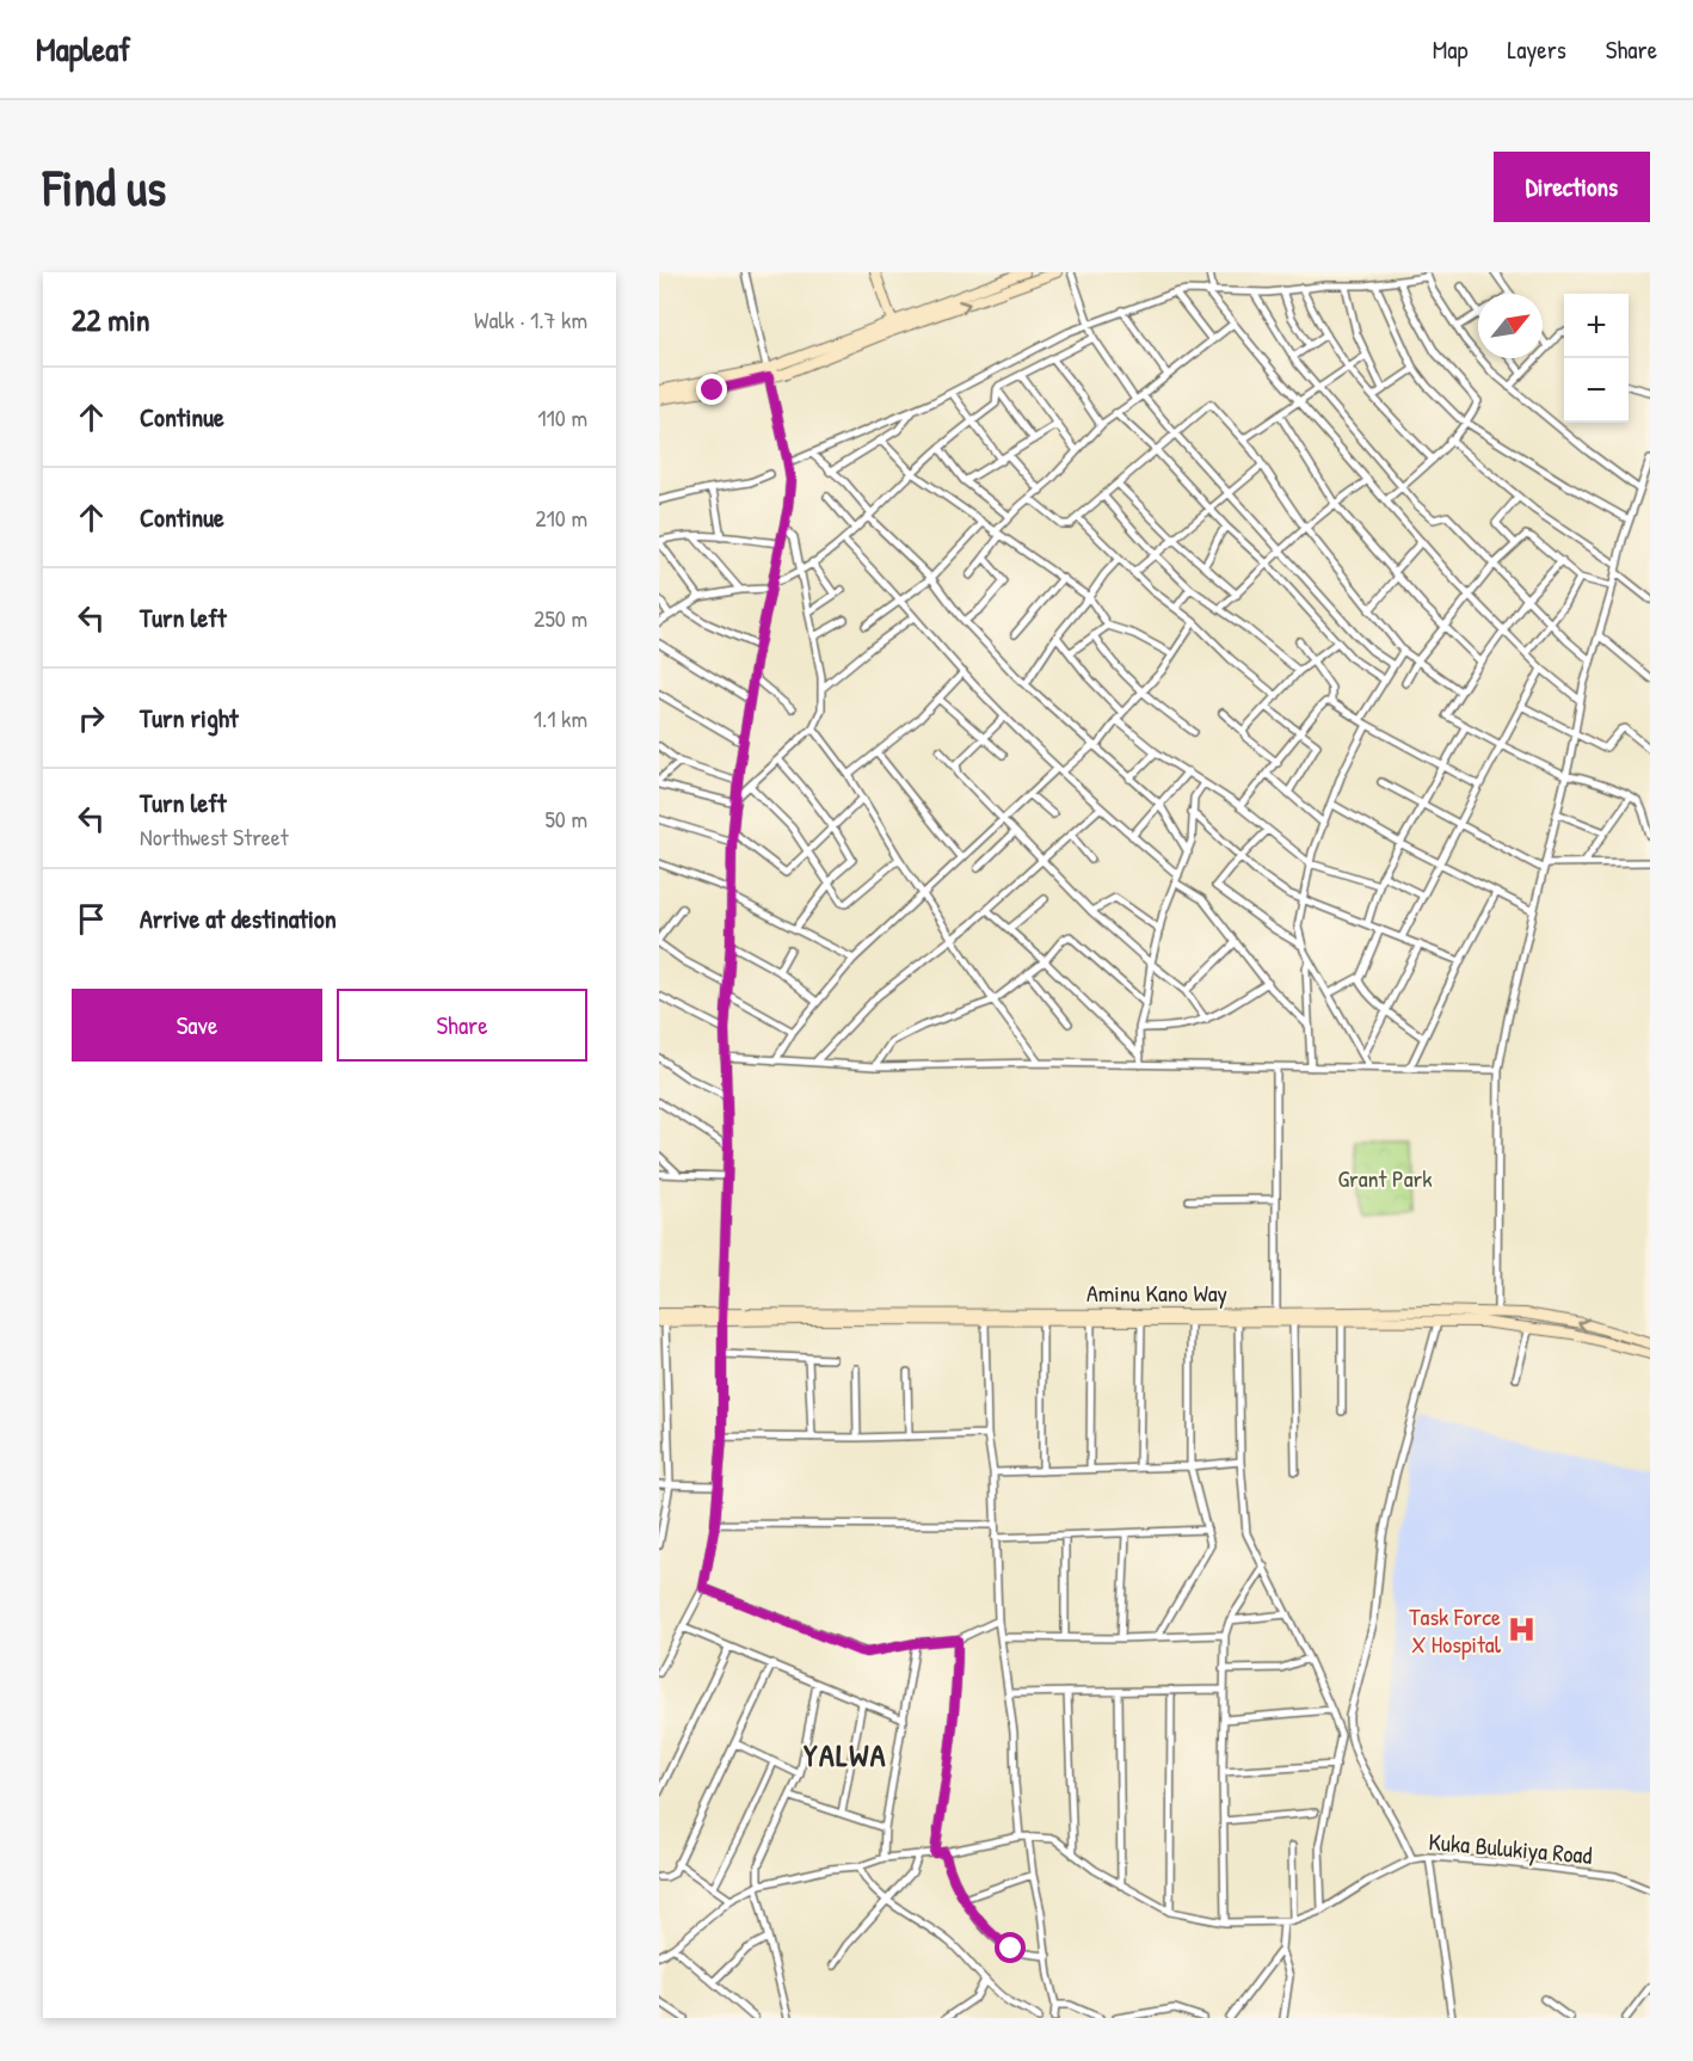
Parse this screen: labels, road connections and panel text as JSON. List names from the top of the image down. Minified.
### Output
{"streets":{"main road":["Aminu Kano Way"],"street":["Kuka Bulukiya Road"]},"districts":["YALWA"],"parks":["Grant Park"],"places":{"hospital":["Task Force X Hospital"]},"north":"top right","page":{"header":"Mapleaf","nav":["Map","Layers","Share"],"buttons":["Directions",["Save","Share"]],"title":"Find us","heading":["22 min","Walk · 1.7 km"],"map_buttons":["+","−"],"list":[["Continue","110 m"],["Continue","210 m"],["Turn left","250 m"],["Turn right","1.1 km"],["Turn left","Northwest Street","50 m"],"Arrive at destination"]}}
